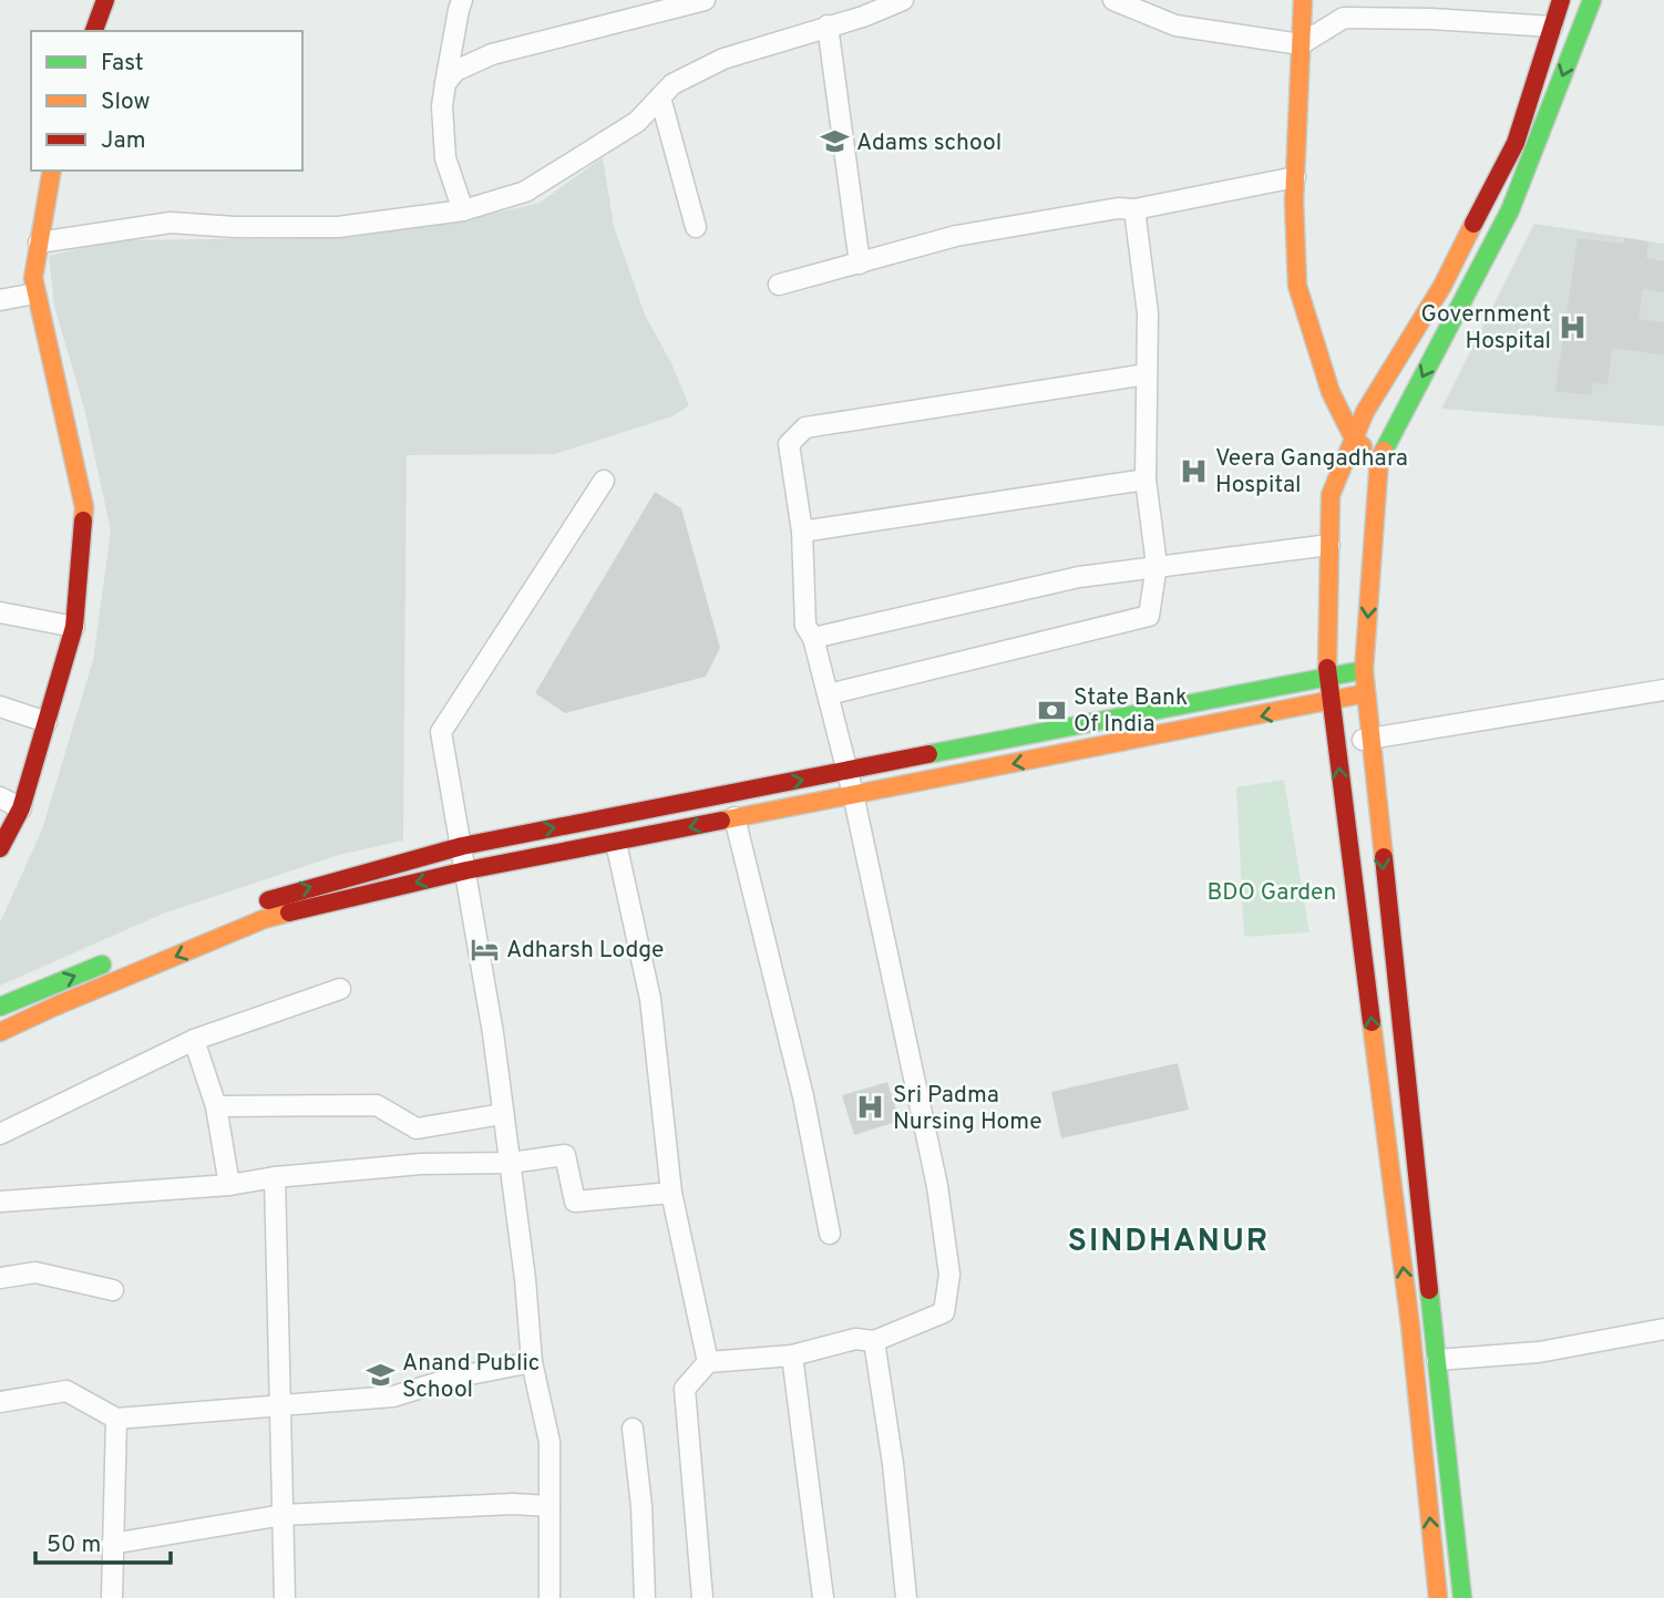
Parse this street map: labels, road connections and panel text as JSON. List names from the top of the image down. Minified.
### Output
{"districts":["SINDHANUR"],"parks":["BDO Garden"],"places":{"school or university":["Adams school","Anand Public School"],"hospital":["Government Hospital","Veera Gangadhara Hospital","Sri Padma Nursing Home"],"bank":["State Bank Of India"],"hotel":["Adharsh Lodge"]},"legend":["Fast","Slow","Jam"],"scale_bar":"50 m"}
